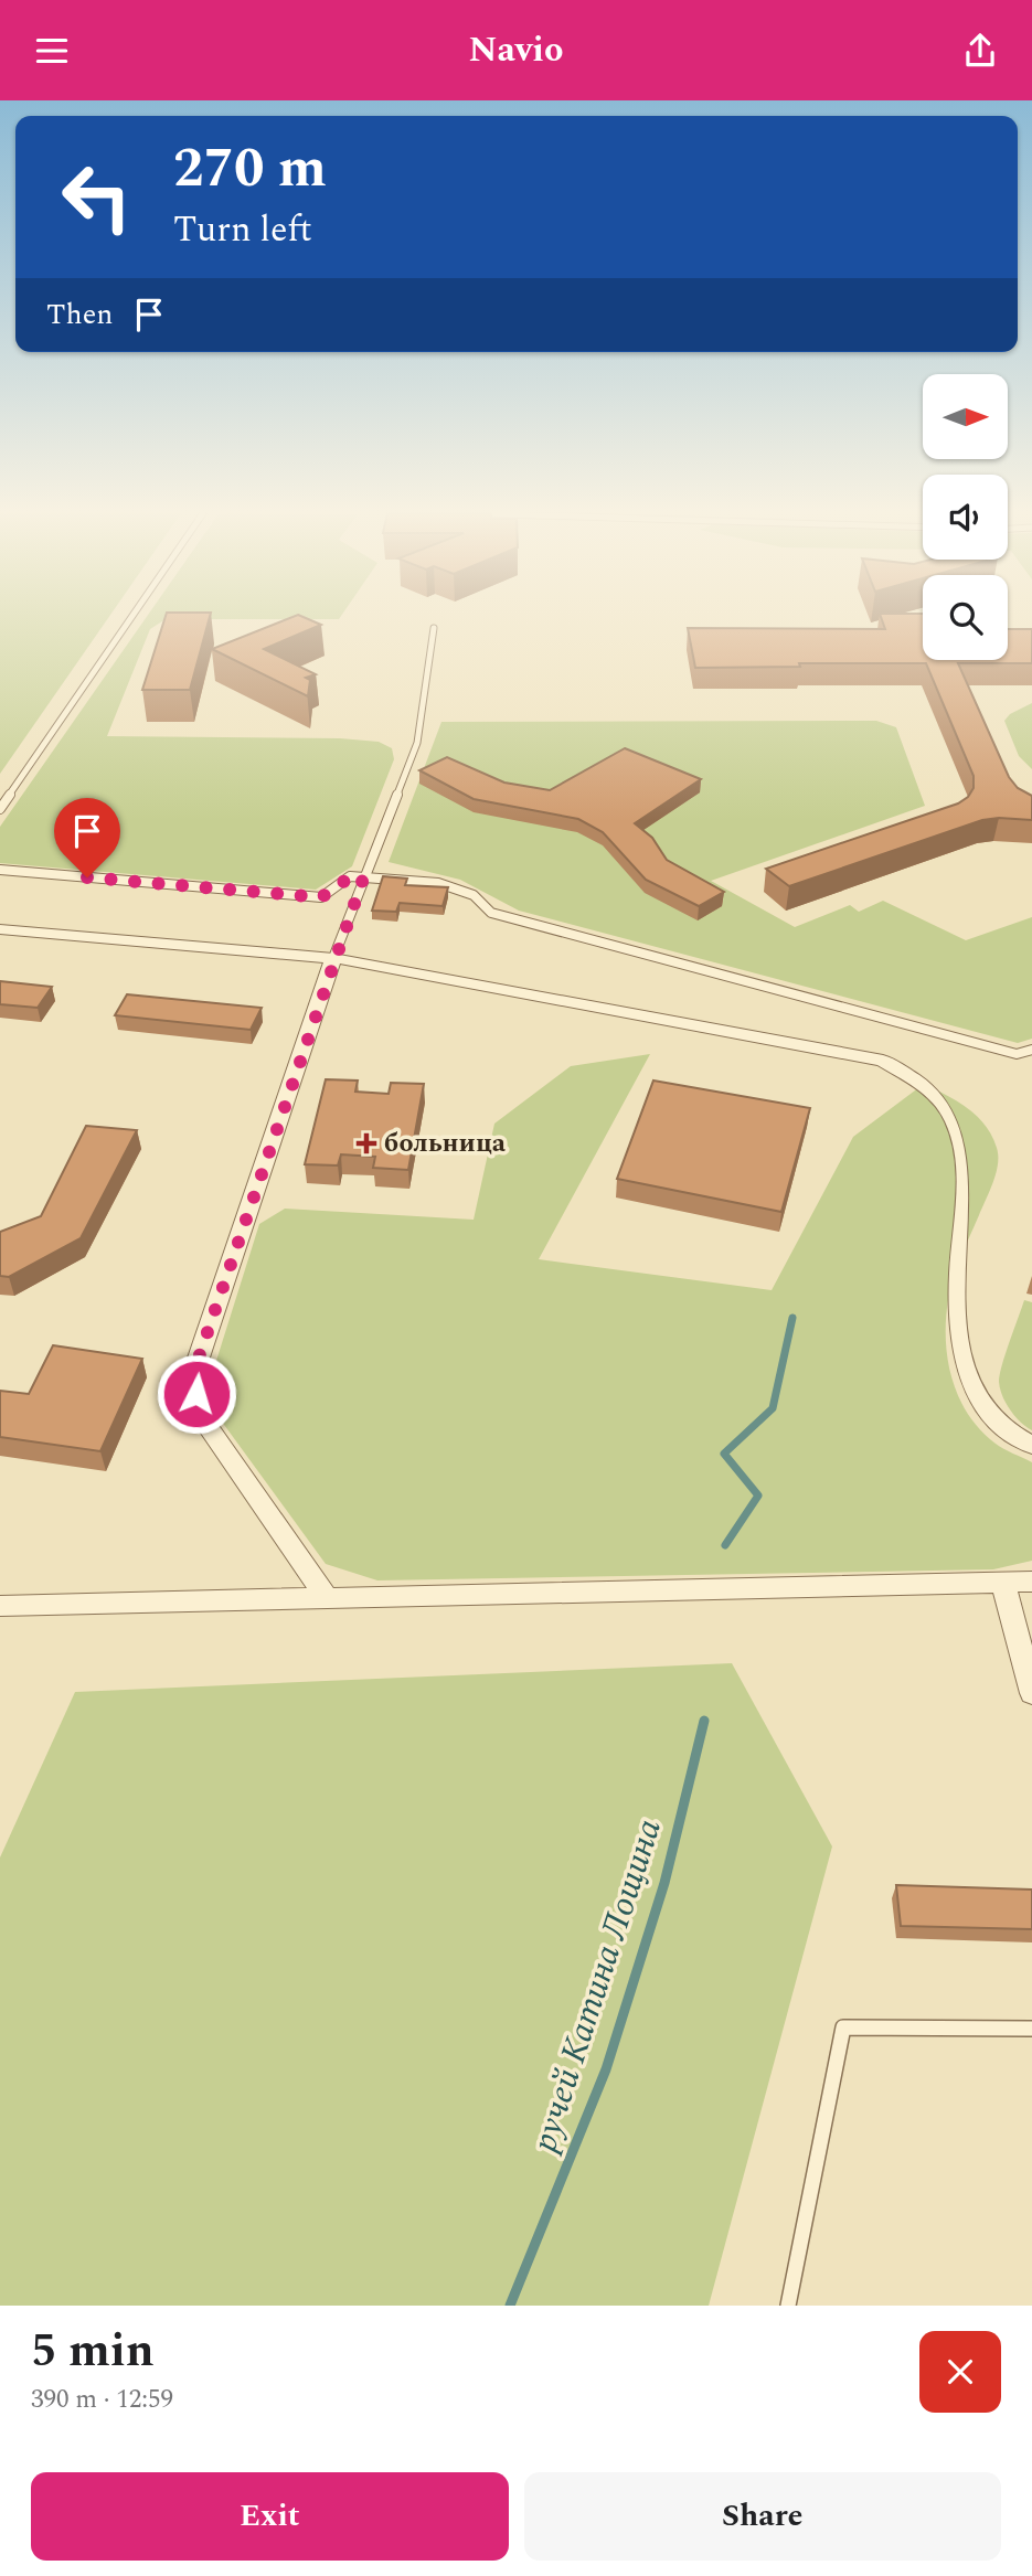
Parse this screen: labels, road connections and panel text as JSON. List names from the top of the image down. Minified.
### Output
{"water":["ручей Катина Лощина"],"places":{"health":["больница"]},"north":"right","page":{"header":"Navio","turn":["270 m","Turn left"],"then":"Then","heading":["5 min","390 m · 12:59"],"buttons":["Exit","Share"]}}
